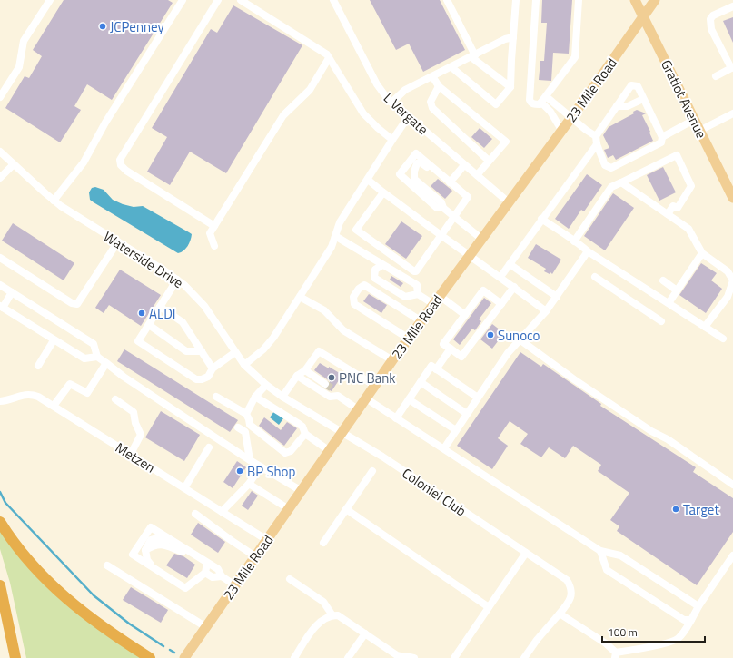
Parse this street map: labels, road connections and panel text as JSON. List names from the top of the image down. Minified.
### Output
{"streets":{"main road":["23 Mile Road","Gratiot Avenue"],"street":["L Vergate","Waterside Drive","Metzen","Coloniel Club"]},"crossings":[["23 Mile Road","Gratiot Avenue"],["23 Mile Road","L Vergate"],["23 Mile Road","Waterside Drive"],["23 Mile Road","Metzen"],["23 Mile Road","Coloniel Club"],["Waterside Drive","Coloniel Club"]],"places":["JCPenney","ALDI","Sunoco","PNC Bank","BP Shop","Target"],"scale_bar":"100 m"}
